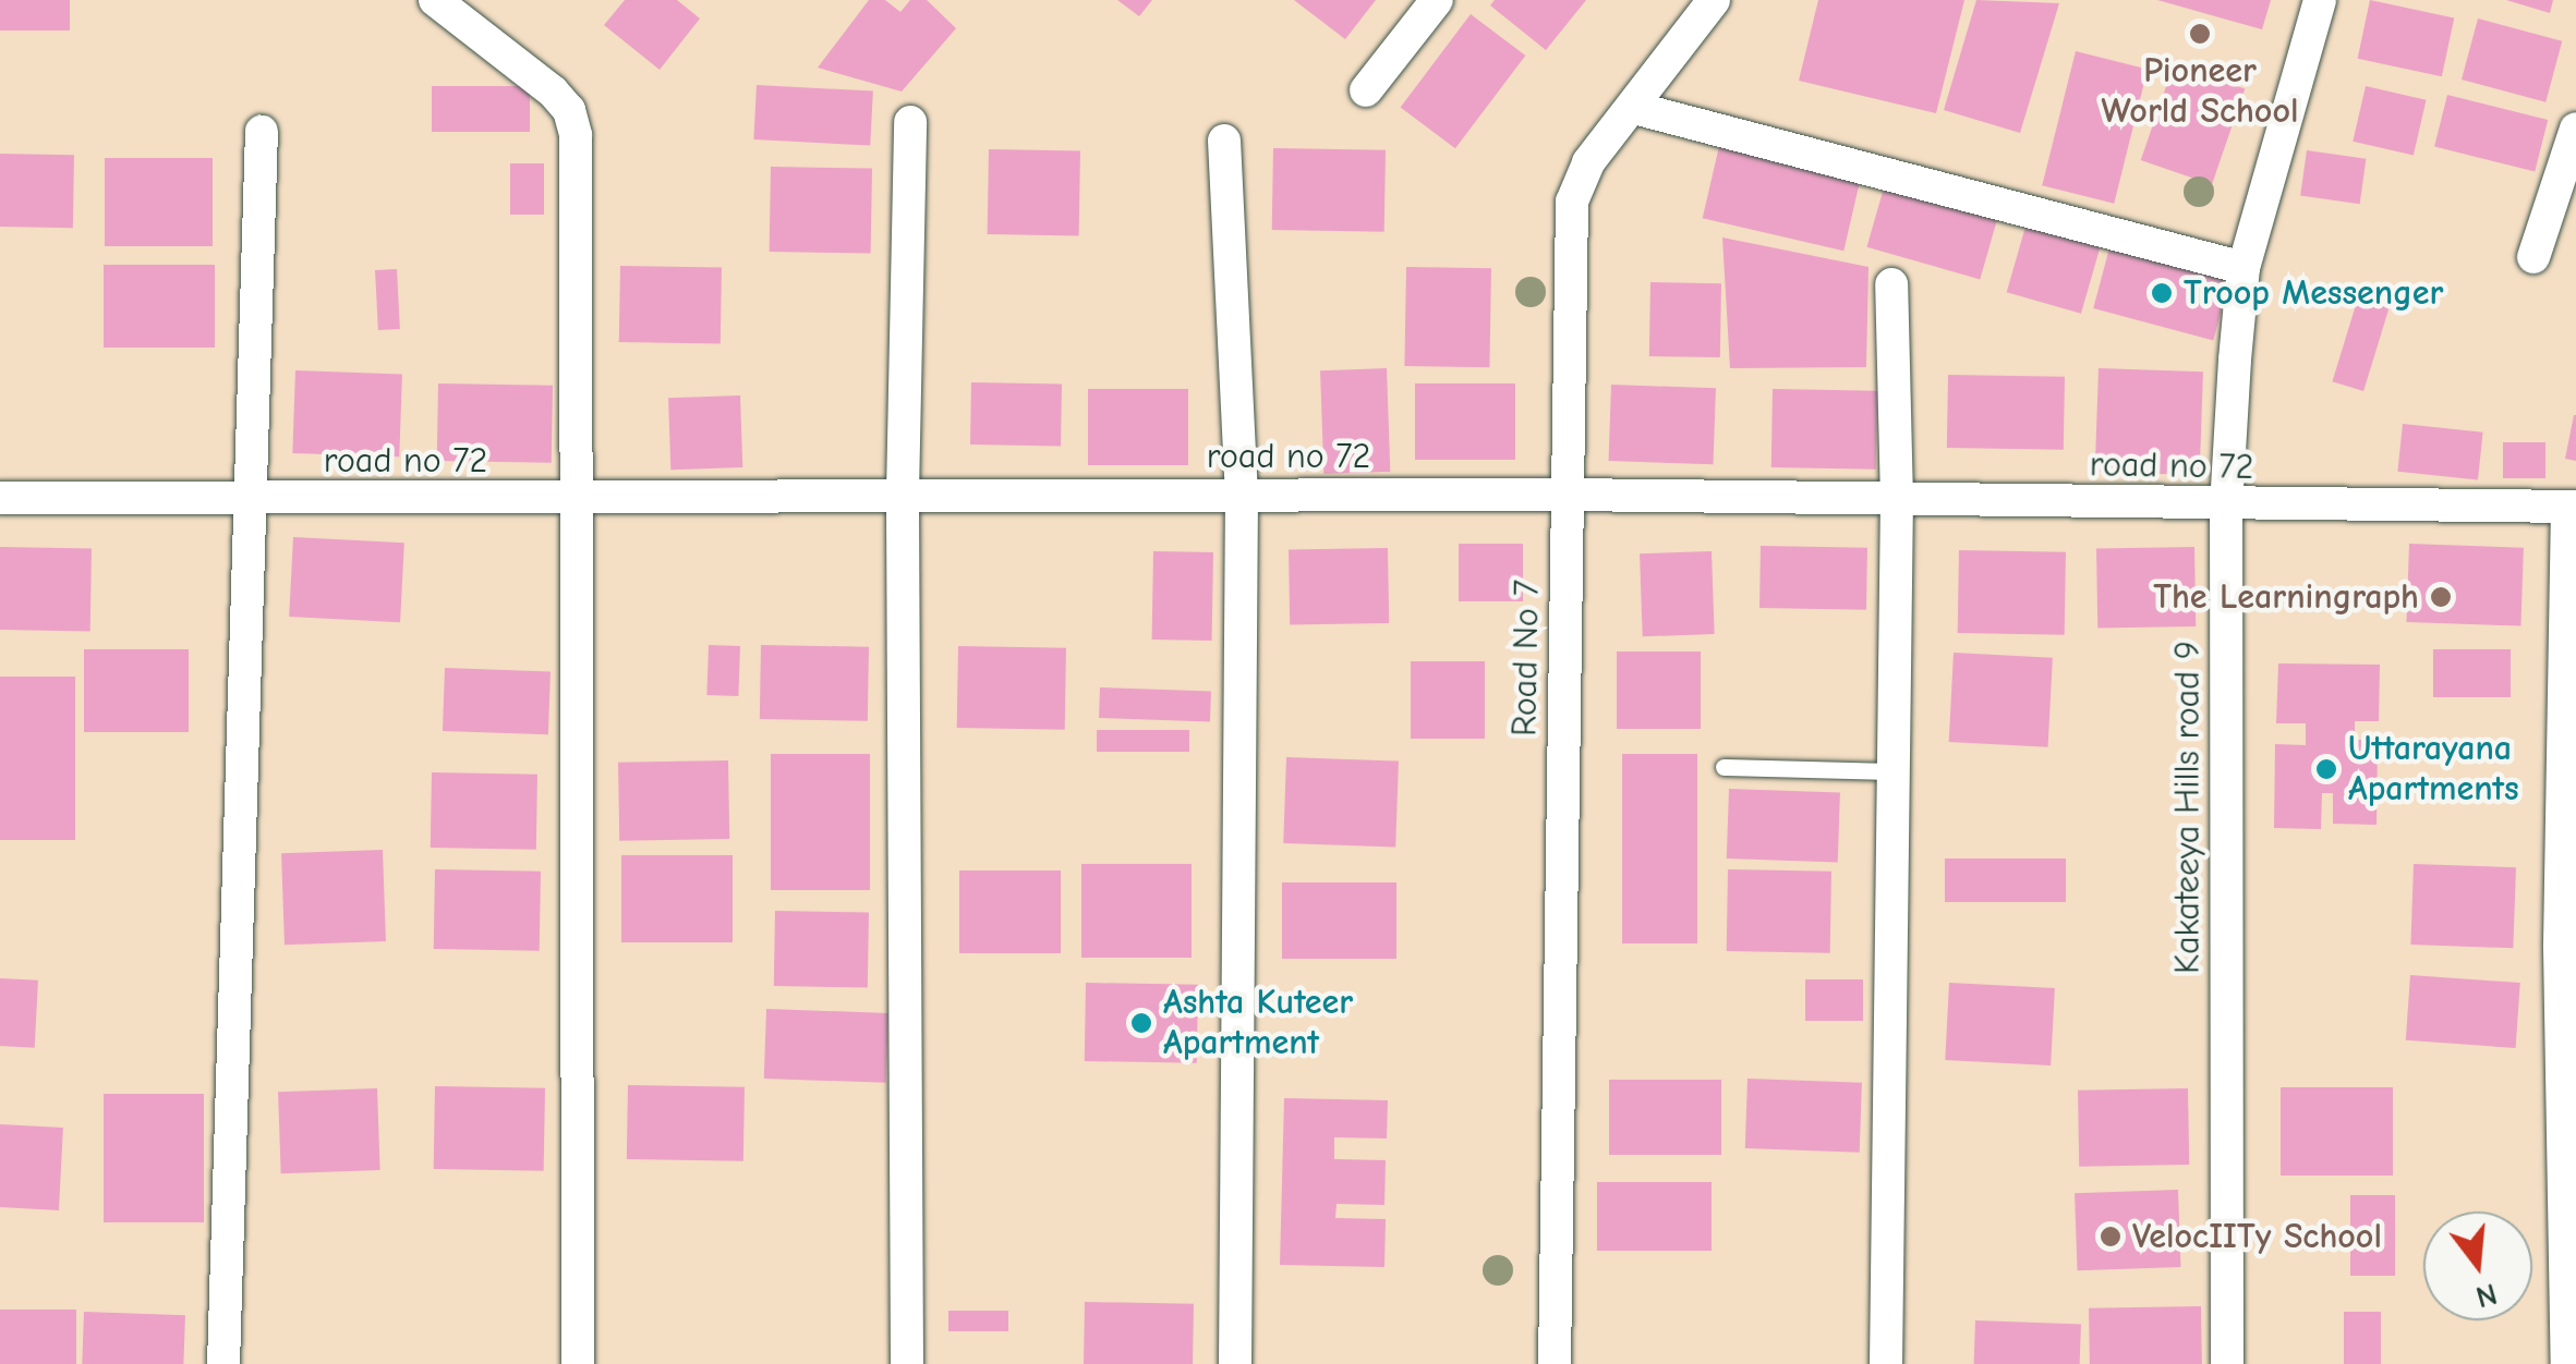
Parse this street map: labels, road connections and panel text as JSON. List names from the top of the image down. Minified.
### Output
{"streets":{"street":["road no 72","Road No 7","Kakateeya Hills road 9"]},"crossings":[["road no 72","Road No 7"],["road no 72","Kakateeya Hills road 9"]],"places":["Pioneer World School","Troop Messenger","The Learningraph","Uttarayana Apartments","Ashta Kuteer Apartment","VelocIITy School"],"north":"bottom"}
